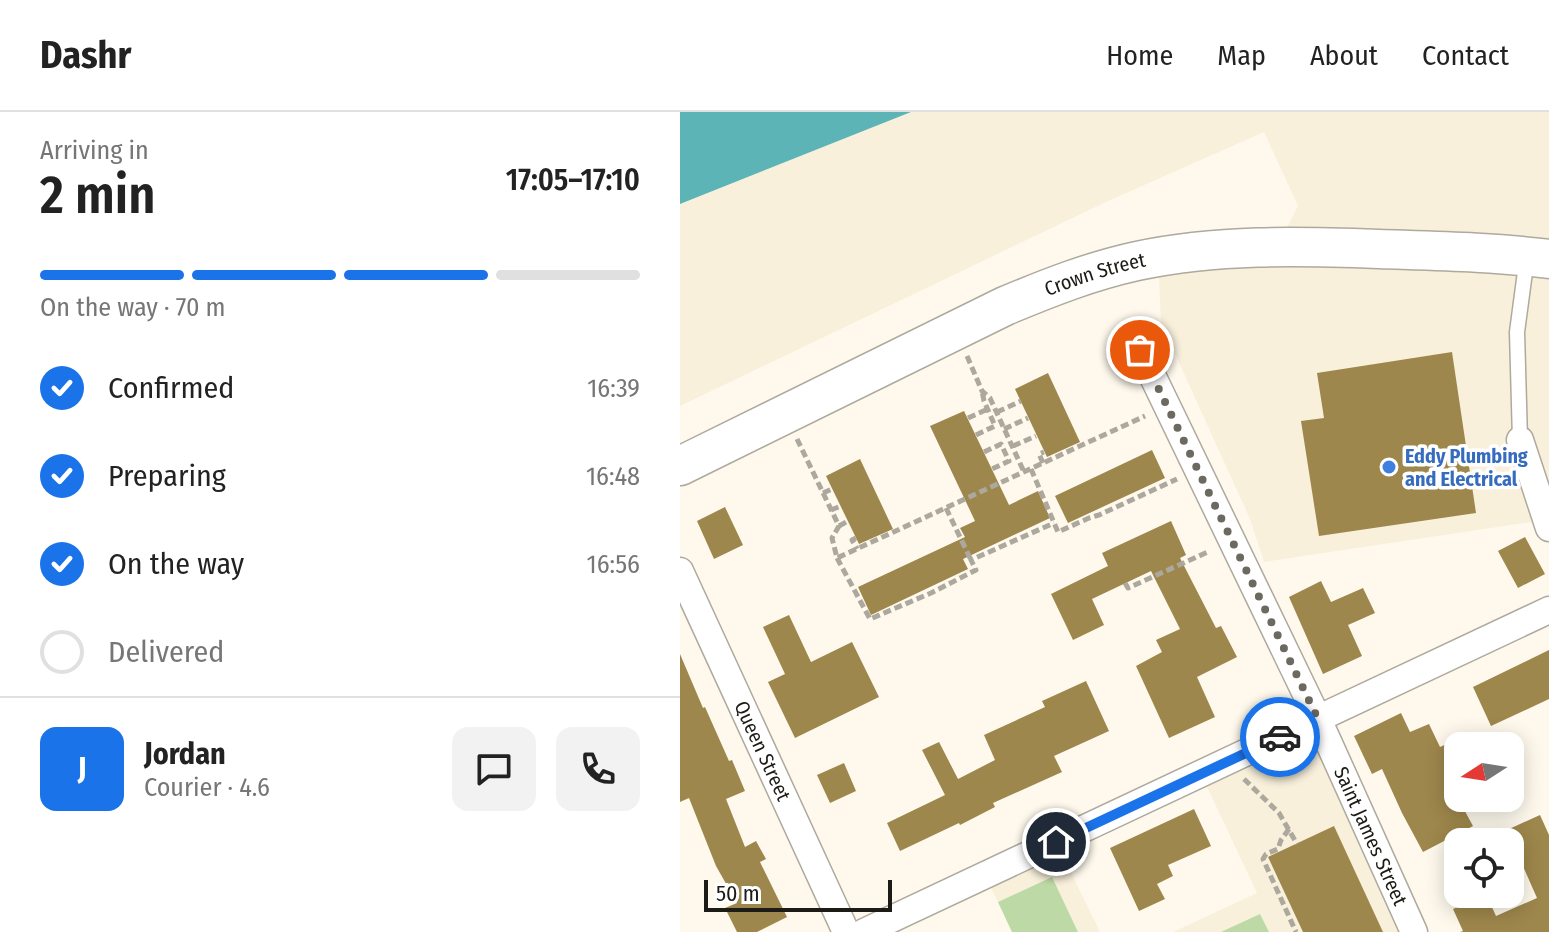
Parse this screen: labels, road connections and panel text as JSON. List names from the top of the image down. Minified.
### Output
{"streets":{"main road":["Crown Street"],"street":["Queen Street","Saint James Street"]},"places":["Eddy Plumbing and Electrical"],"scale_bar":"50 m","north":"left","page":{"header":"Dashr","nav":["Home","Map","About","Contact"],"heading":["2 min","Arriving in","17:05–17:10"],"panel":["Jordan","Courier · 4.6"],"bar":"On the way · 70 m","list":[["Confirmed","16:39"],["Preparing","16:48"],["On the way","16:56"],"Delivered"],"round":"J","scale":"50 m"}}
